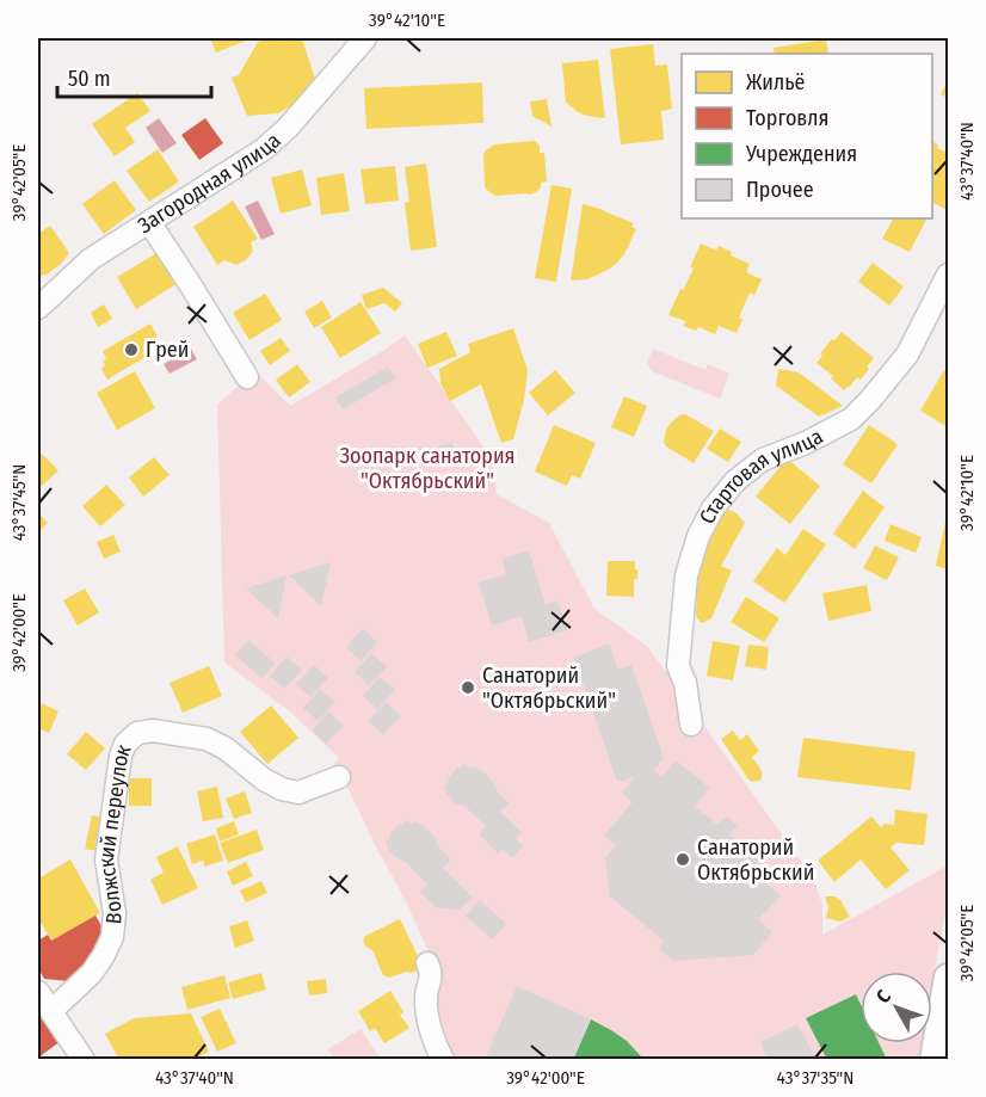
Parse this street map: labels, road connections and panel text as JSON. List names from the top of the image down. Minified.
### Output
{"streets":{"street":["Загородная улица","Стартовая улица","Волжский переулок"]},"parks":["Зоопарк санатория \"Октябрьский\""],"places":["Грей","Санаторий \"Октябрьский\"","Санаторий Октябрьский"],"legend":["Жильё","Торговля","Учреждения","Прочее"],"scale_bar":"50 m","north":"top left","coordinates":["39°42'10\"E","43°37'40\"N","39°42'05\"E","43°37'45\"N","39°42'00\"E","43°37'35\"N"]}
